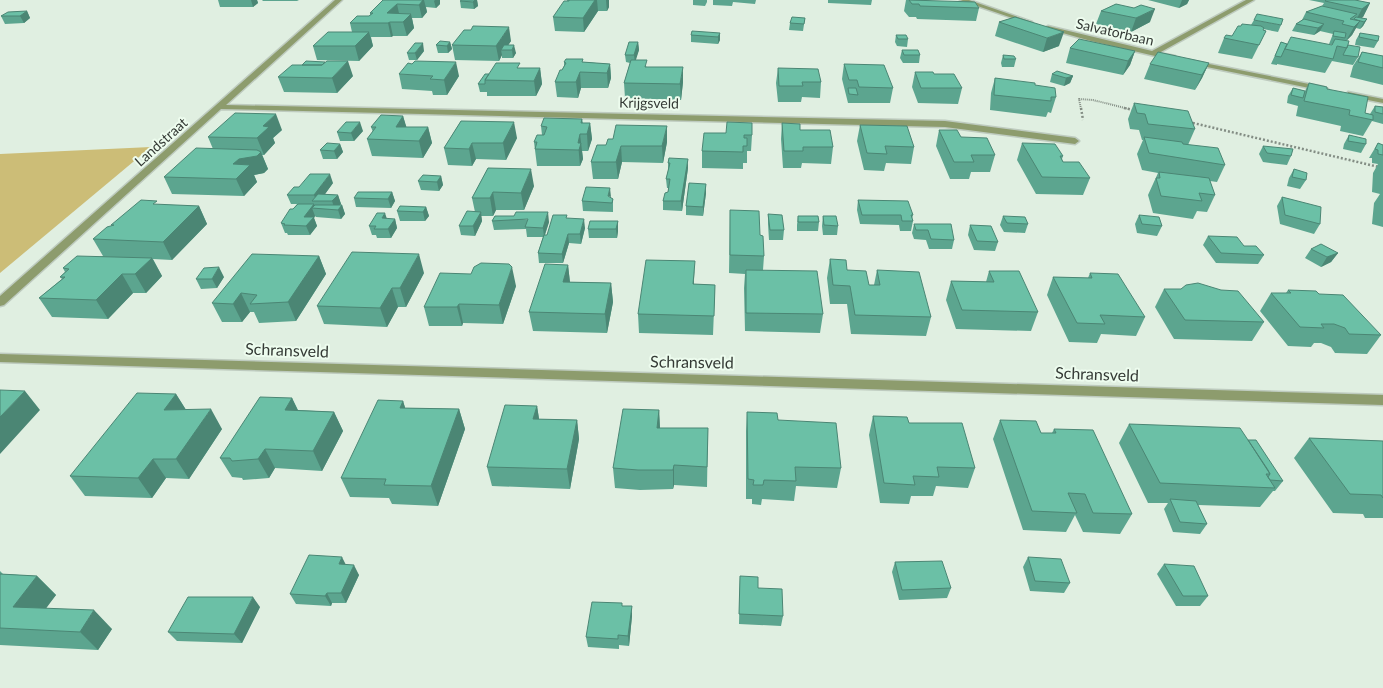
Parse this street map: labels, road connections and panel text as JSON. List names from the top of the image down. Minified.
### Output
{"streets":{"street":["Salvatorbaan","Krijgsveld","Landstraat","Schransveld"]},"crossings":[["Krijgsveld","Landstraat"]]}
